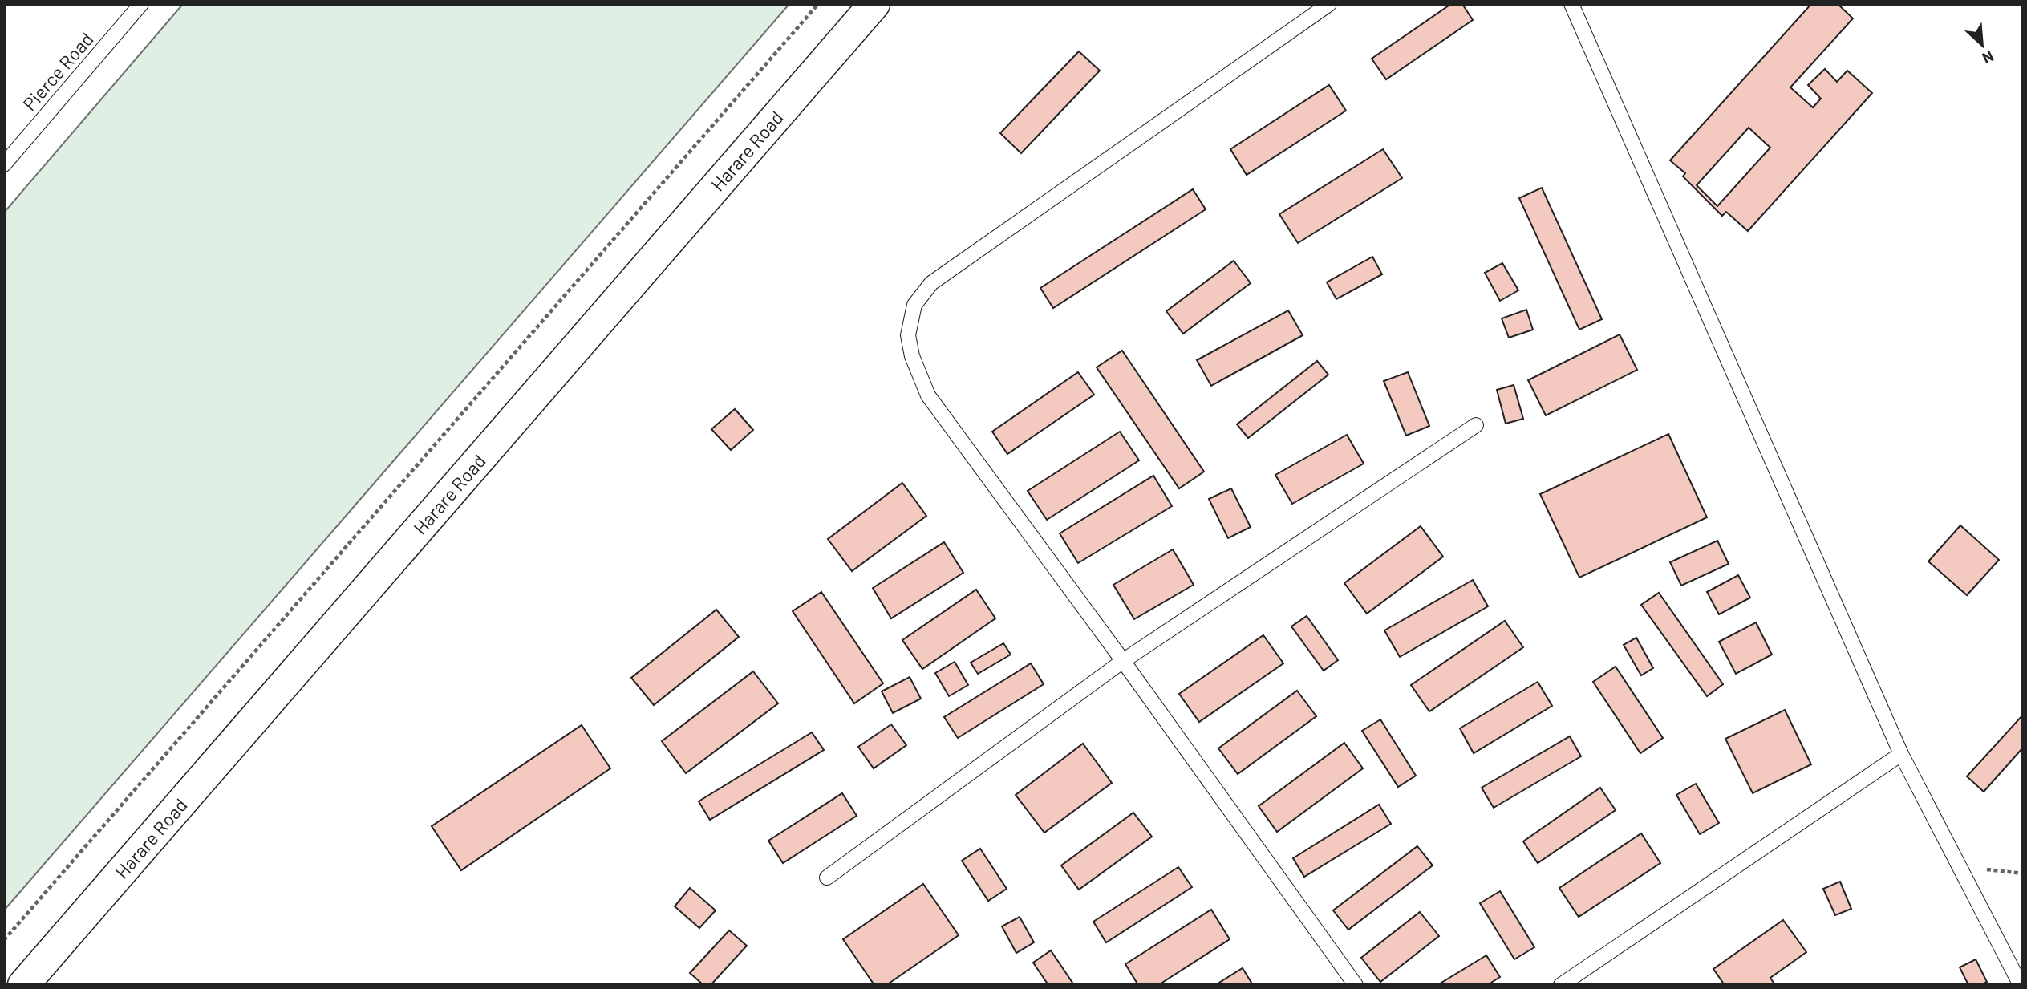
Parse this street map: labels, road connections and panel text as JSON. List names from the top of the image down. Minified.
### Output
{"streets":{"highway":["Harare Road"],"lane":["Pierce Road"]},"north":"bottom right"}
